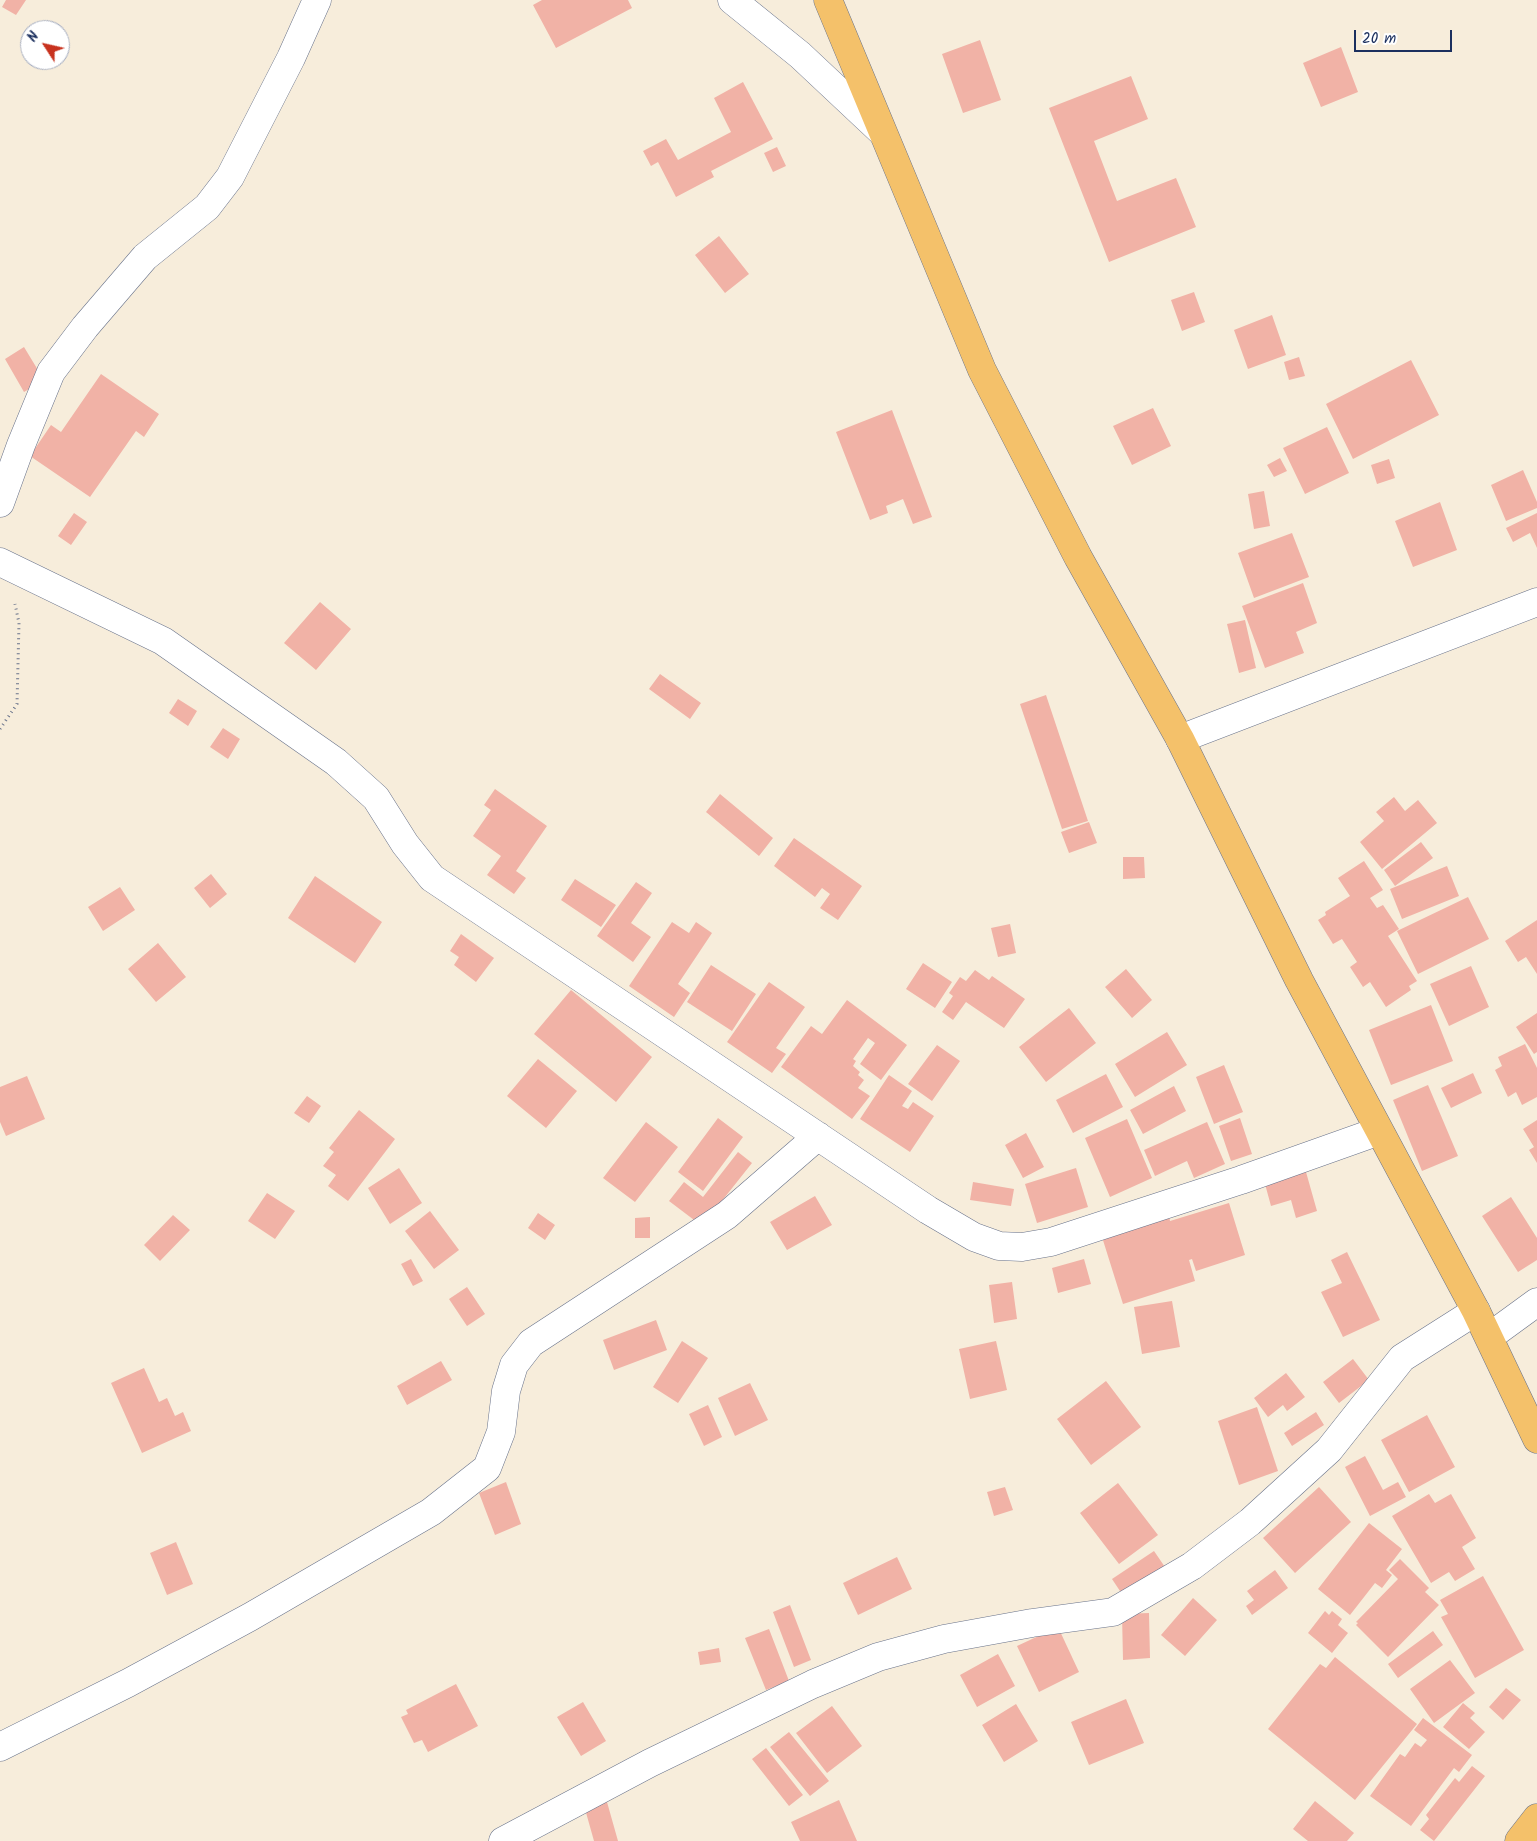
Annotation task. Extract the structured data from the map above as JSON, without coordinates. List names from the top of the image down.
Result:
{
  "scale_bar": "20 m",
  "north": "top left"
}
